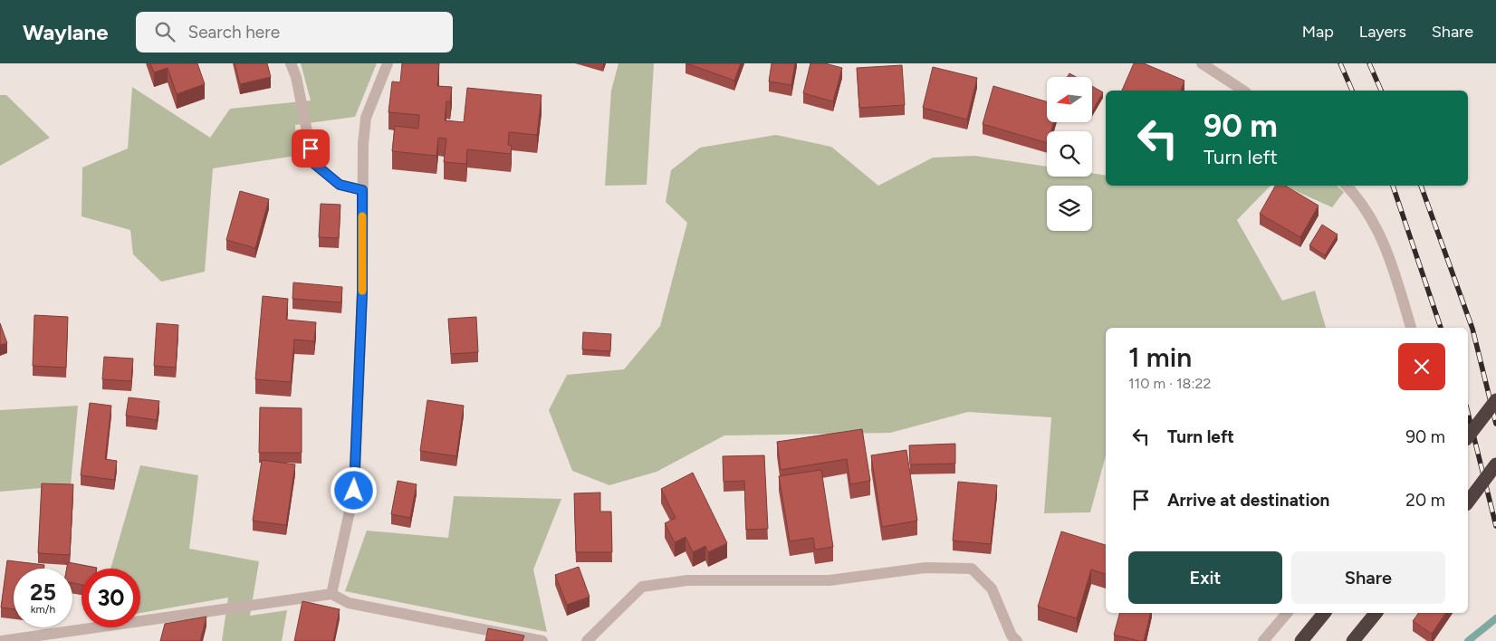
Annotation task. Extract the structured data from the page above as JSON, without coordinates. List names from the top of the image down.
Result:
{
  "north": "left",
  "page": {
    "header": "Waylane",
    "search": "Search here",
    "nav": ["Map", "Layers", "Share"],
    "turn": ["90 m", "Turn left"],
    "heading": ["1 min", "110 m · 18:22"],
    "list": [
      {
        "name": "Turn left",
        "value": "90 m"
      },
      {
        "name": "Arrive at destination",
        "value": "20 m"
      }
    ],
    "buttons": ["Exit", "Share"],
    "speed": "25 km/h",
    "limit": "30"
  }
}
